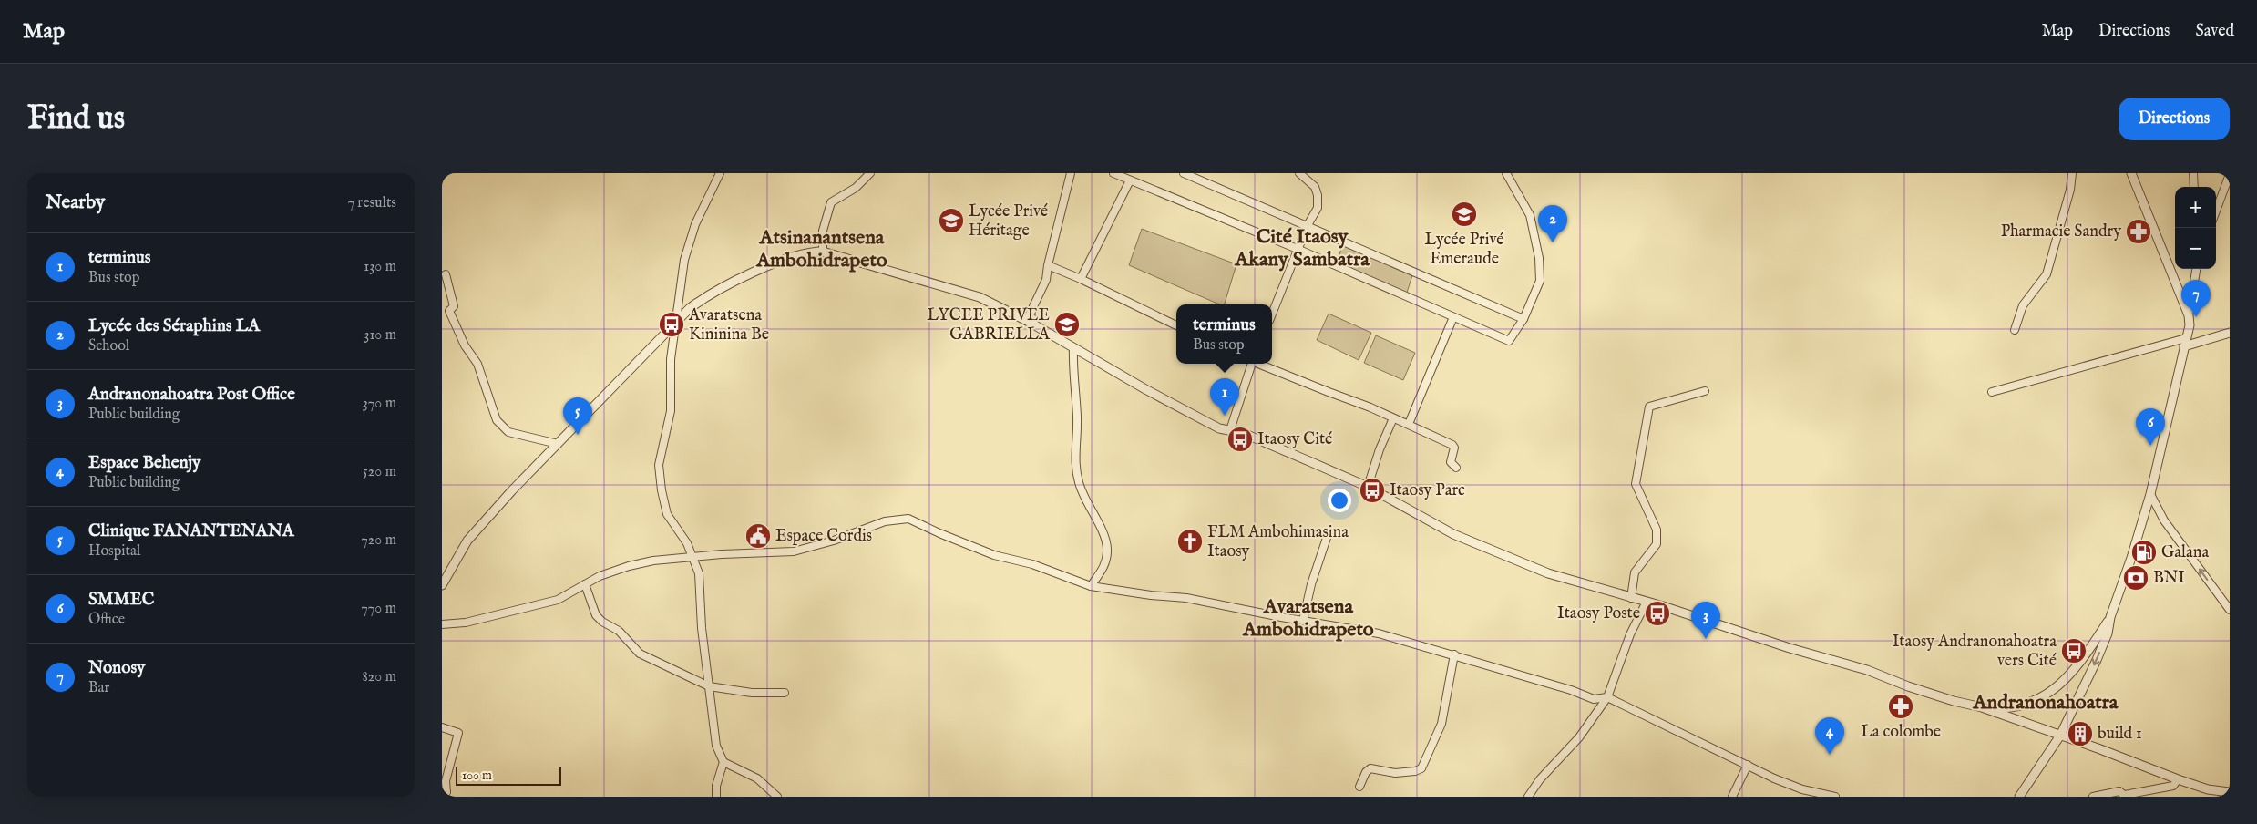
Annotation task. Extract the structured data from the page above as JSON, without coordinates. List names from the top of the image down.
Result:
{
  "districts": [
    "Cité Itaosy Akany Sambatra",
    "Atsinanantsena Ambohidrapeto",
    "Avaratsena Ambohidrapeto",
    "Andranonahoatra"
  ],
  "places": {
    "school or university": ["Lycée Privé Emeraude", "Lycée Privé Héritage", "LYCEE PRIVEE GABRIELLA"],
    "pharmacy": ["Pharmacie Sandry", "La colombe"],
    "bus stop": [
      "Avaratsena Kininina Be",
      "Itaosy Cité",
      "Itaosy Parc",
      "Itaosy Poste",
      "Itaosy Andranonahoatra vers Cité"
    ],
    "public building": ["Espace Cordis"],
    "church": ["FLM Ambohimasina Itaosy"],
    "fuel station": ["Galana"],
    "bank": ["BNI"],
    "building": ["build 1"]
  },
  "scale_bar": "100 m",
  "page": {
    "header": "Map",
    "nav": ["Map", "Directions", "Saved"],
    "buttons": "Directions",
    "title": "Find us",
    "heading": ["Nearby", "7 results"],
    "map_buttons": ["+", "−"],
    "pins": [
      "2",
      "7",
      "1",
      "5",
      "6",
      "3",
      "4"
    ],
    "list": [
      {
        "mark": "1",
        "name": "terminus",
        "note": "Bus stop",
        "value": "130 m"
      },
      {
        "mark": "2",
        "name": "Lycée des Séraphins LA",
        "note": "School",
        "value": "310 m"
      },
      {
        "mark": "3",
        "name": "Andranonahoatra Post Office",
        "note": "Public building",
        "value": "370 m"
      },
      {
        "mark": "4",
        "name": "Espace Behenjy",
        "note": "Public building",
        "value": "520 m"
      },
      {
        "mark": "5",
        "name": "Clinique FANANTENANA",
        "note": "Hospital",
        "value": "720 m"
      },
      {
        "mark": "6",
        "name": "SMMEC",
        "note": "Office",
        "value": "770 m"
      },
      {
        "mark": "7",
        "name": "Nonosy",
        "note": "Bar",
        "value": "820 m"
      }
    ],
    "popup": ["terminus", "Bus stop"],
    "scale": "100 m"
  }
}
